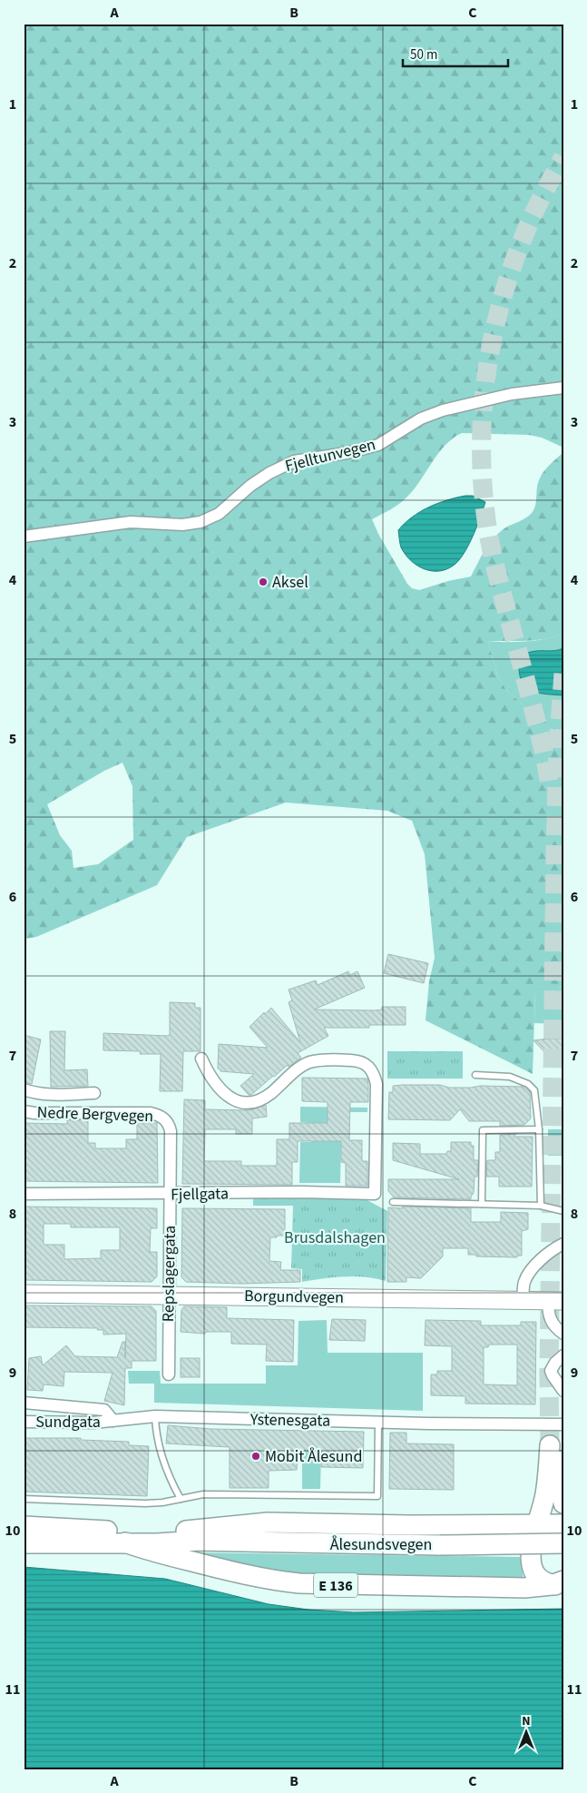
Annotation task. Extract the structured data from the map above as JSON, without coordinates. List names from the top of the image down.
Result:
{
  "streets": {
    "highway": ["Ålesundsvegen", "E 136"],
    "main road": ["Borgundvegen"],
    "street": [
      "Fjelltunvegen",
      "Nedre Bergvegen",
      "Fjellgata",
      "Repslagergata",
      "Ystenesgata",
      "Sundgata"
    ]
  },
  "crossings": [
    ["Nedre Bergvegen", "Repslagergata"],
    ["Fjellgata", "Repslagergata"],
    ["Repslagergata", "Borgundvegen"],
    ["Ystenesgata", "Sundgata"],
    ["Ålesundsvegen", "E 136"]
  ],
  "parks": ["Brusdalshagen"],
  "places": ["Aksel", "Mobit Ålesund"],
  "scale_bar": "50 m",
  "north": "top",
  "grid": {
    "columns": ["A", "B", "C"],
    "rows": [
      "1",
      "2",
      "3",
      "4",
      "5",
      "6",
      "7",
      "8",
      "9",
      "10",
      "11"
    ]
  }
}
